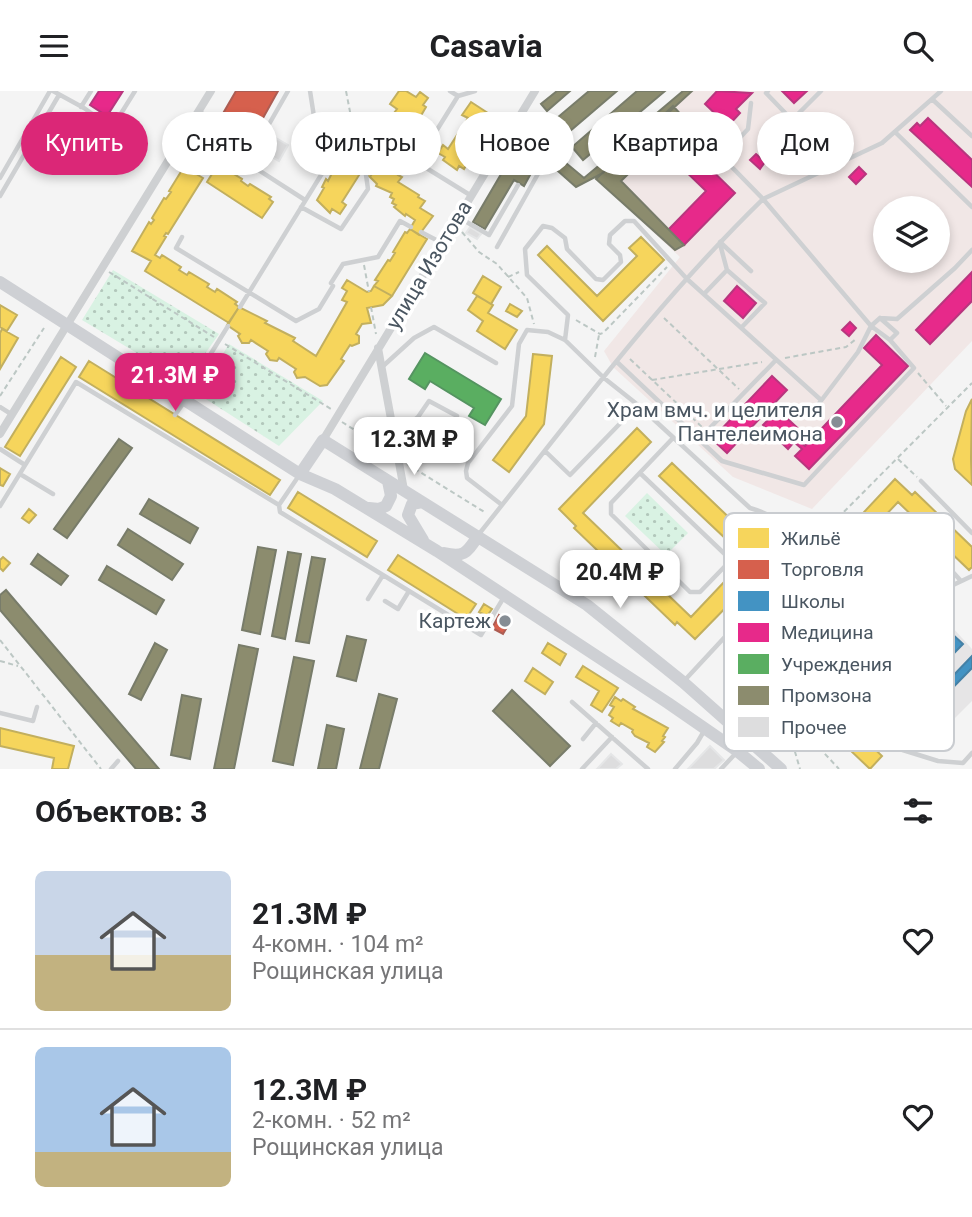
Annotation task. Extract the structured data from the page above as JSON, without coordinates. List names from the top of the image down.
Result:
{
  "streets": {
    "street": ["улица Изотова"]
  },
  "places": ["Храм вмч. и целителя Пантелеимона", "Картеж"],
  "legend": [
    "Жильё",
    "Торговля",
    "Школы",
    "Медицина",
    "Учреждения",
    "Промзона",
    "Прочее"
  ],
  "page": {
    "header": "Casavia",
    "chip": [
      "Купить",
      "Снять",
      "Фильтры",
      "Новое",
      "Квартира",
      "Дом"
    ],
    "price": ["21.3M ₽", "12.3M ₽", "20.4M ₽"],
    "heading": "Объектов: 3",
    "list": [
      {
        "name": "21.3M ₽",
        "note": "4-комн. · 104 m² · Рощинская улица"
      },
      {
        "name": "12.3M ₽",
        "note": "2-комн. · 52 m² · Рощинская улица"
      }
    ]
  }
}
